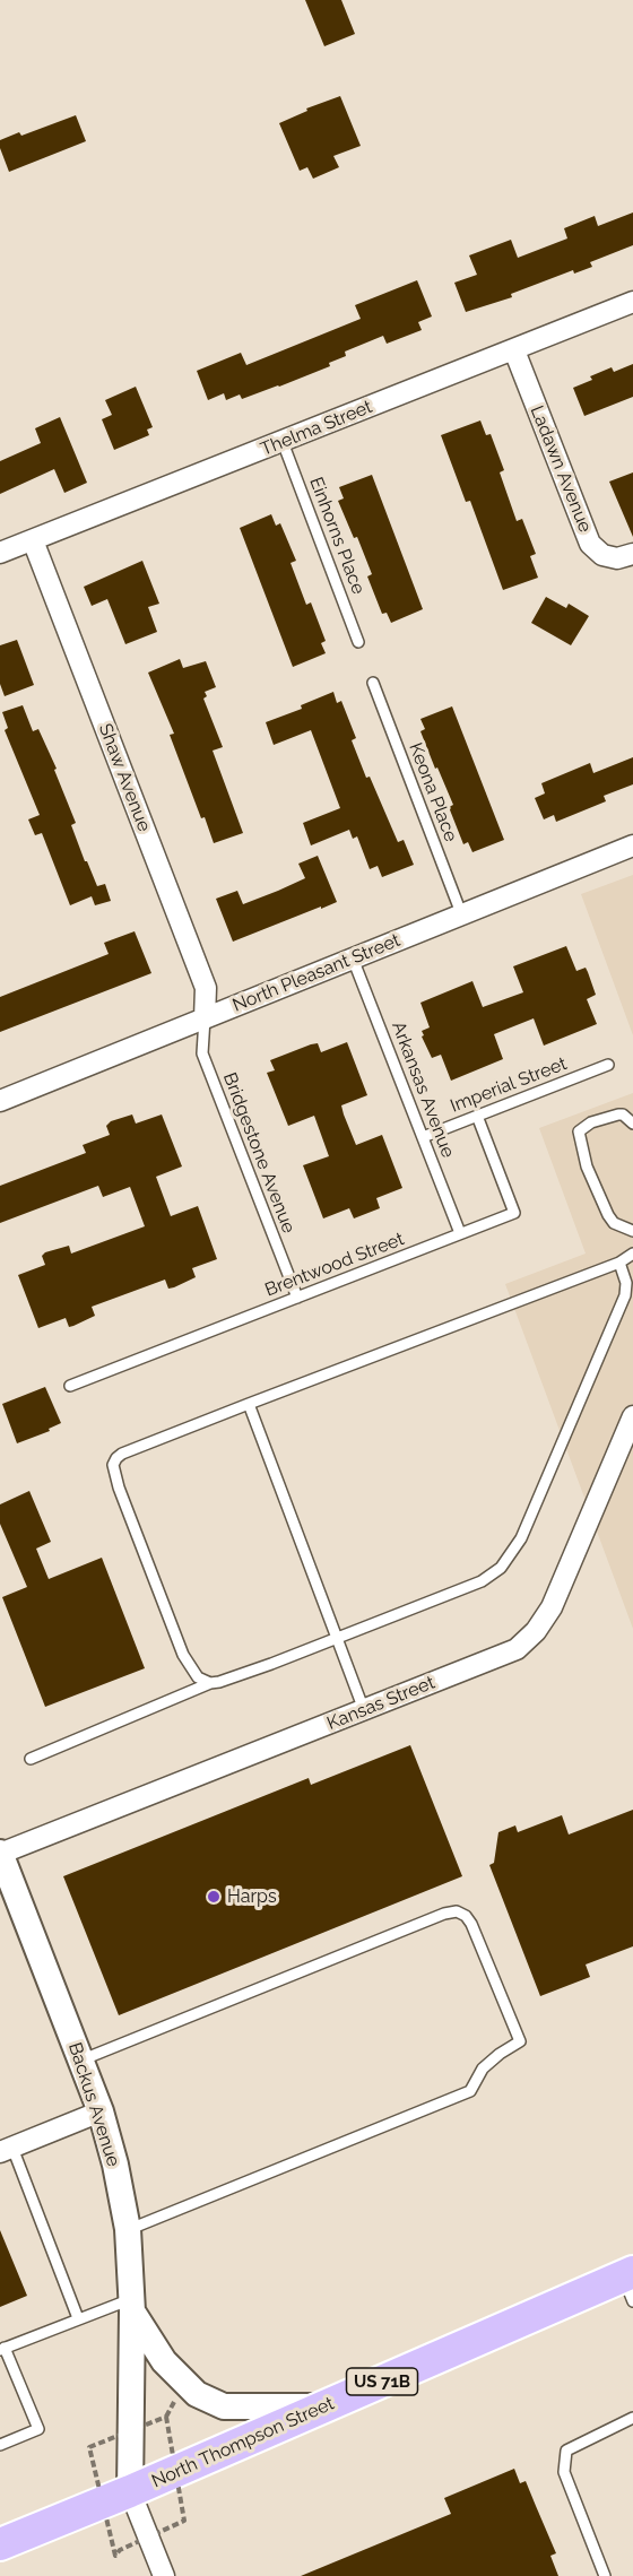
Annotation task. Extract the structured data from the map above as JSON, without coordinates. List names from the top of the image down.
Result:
{
  "streets": {
    "main road": ["US 71B", "North Thompson Street"],
    "street": [
      "Thelma Street",
      "Ladawn Avenue",
      "Shaw Avenue",
      "North Pleasant Street",
      "Kansas Street",
      "Backus Avenue"
    ],
    "lane": [
      "Einhorns Place",
      "Keona Place",
      "Imperial Street",
      "Arkansas Avenue",
      "Bridgestone Avenue",
      "Brentwood Street"
    ]
  },
  "crossings": [
    ["Thelma Street", "Ladawn Avenue"],
    ["Thelma Street", "Einhorns Place"],
    ["Thelma Street", "Shaw Avenue"],
    ["Shaw Avenue", "North Pleasant Street"],
    ["Shaw Avenue", "Bridgestone Avenue"],
    ["Keona Place", "North Pleasant Street"],
    ["North Pleasant Street", "Arkansas Avenue"],
    ["North Pleasant Street", "Bridgestone Avenue"],
    ["Imperial Street", "Arkansas Avenue"],
    ["Imperial Street", "Brentwood Street"],
    ["Arkansas Avenue", "Brentwood Street"],
    ["Bridgestone Avenue", "Brentwood Street"],
    ["Kansas Street", "Backus Avenue"],
    ["Backus Avenue", "North Thompson Street"]
  ],
  "places": ["Harps"]
}
